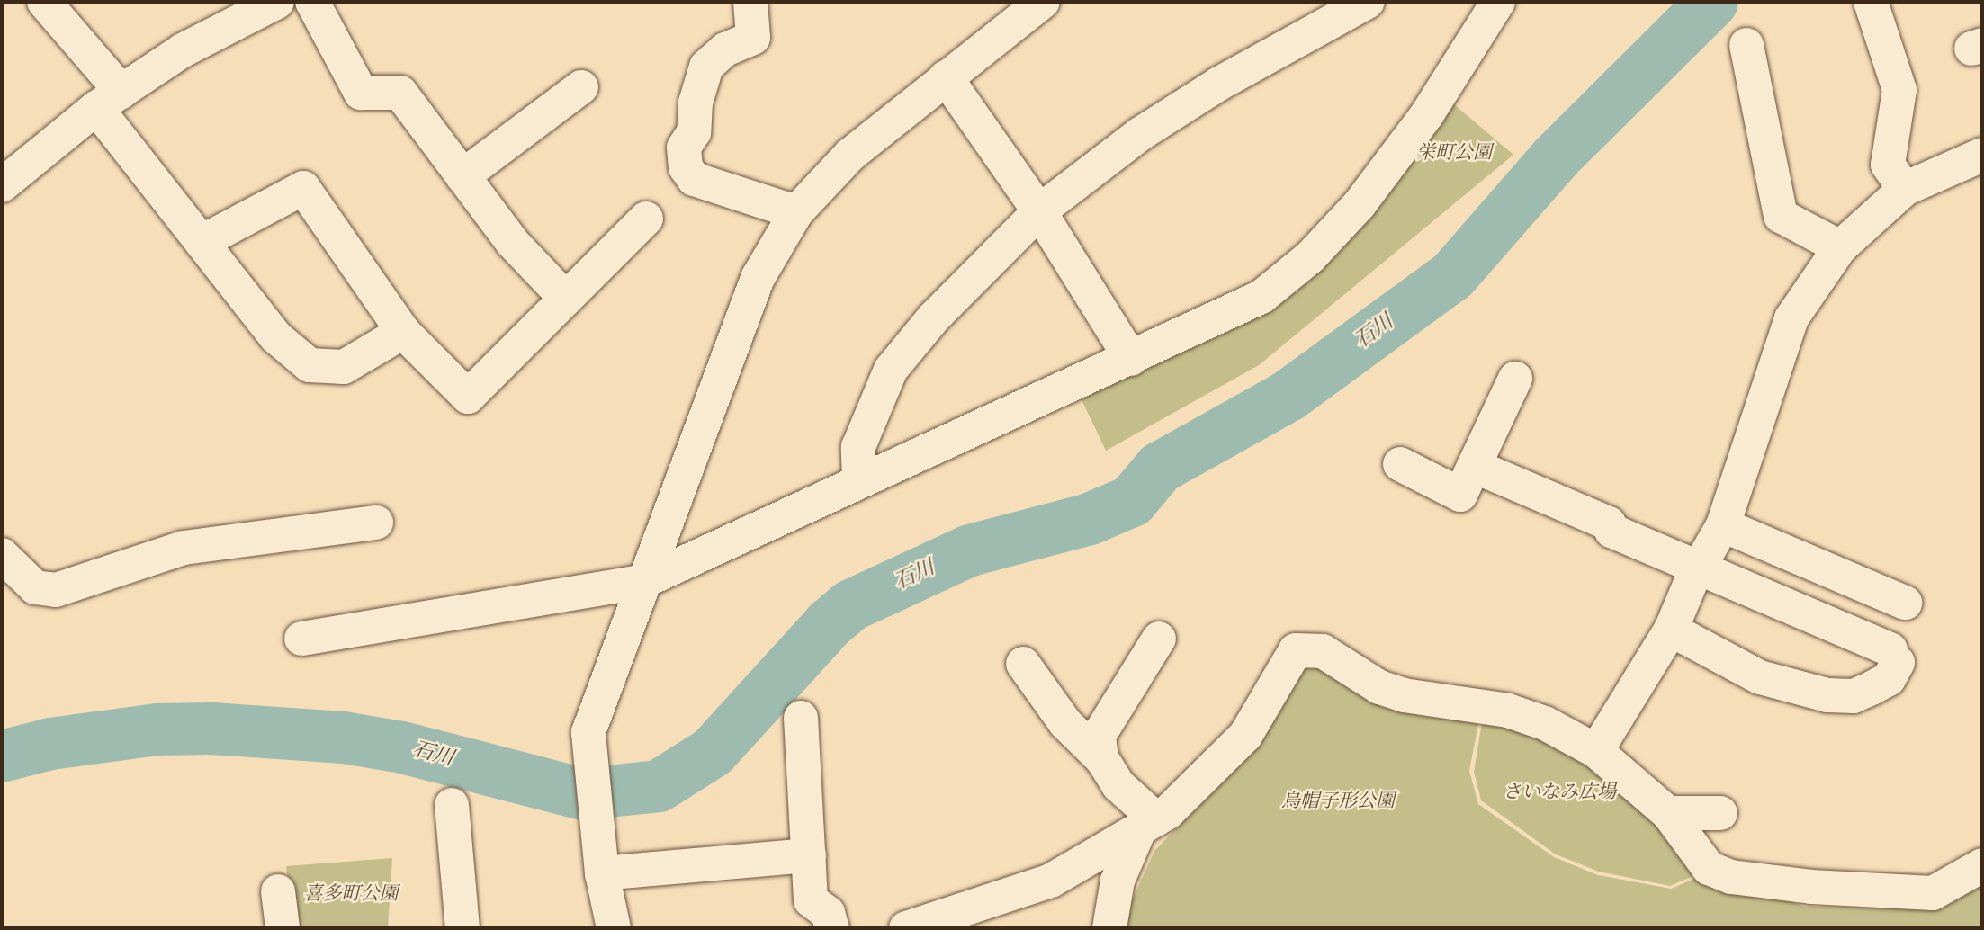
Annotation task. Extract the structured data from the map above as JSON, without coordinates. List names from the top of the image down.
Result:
{
  "water": ["石川"],
  "parks": [
    "栄町公園",
    "さいなみ広場",
    "烏帽子形公園",
    "喜多町公園"
  ]
}
